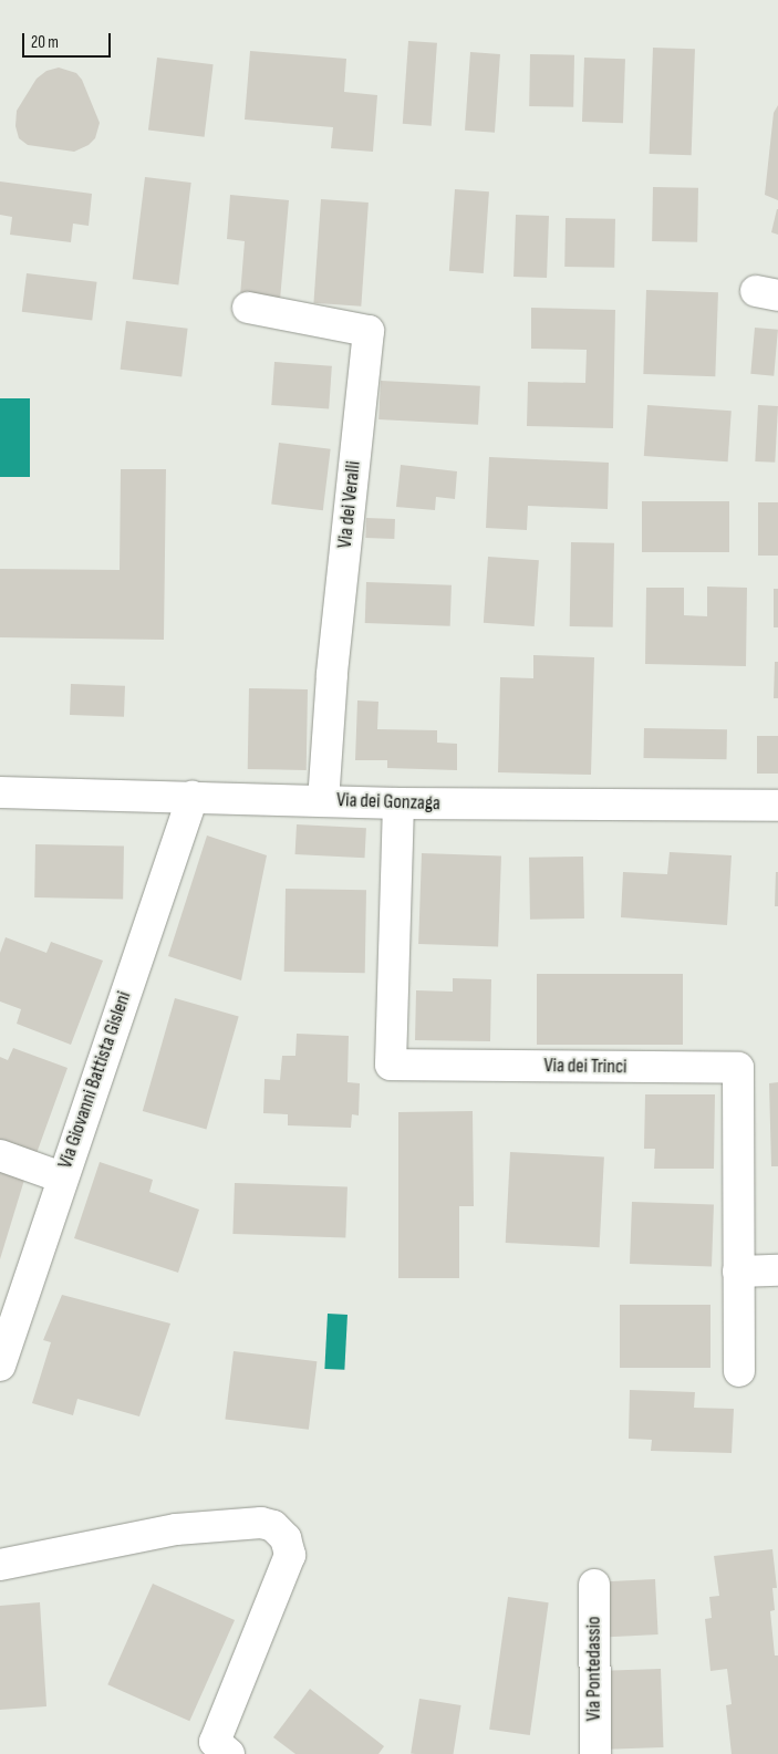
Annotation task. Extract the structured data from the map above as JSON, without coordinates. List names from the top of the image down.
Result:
{
  "streets": {
    "street": [
      "Via dei Veralli",
      "Via dei Gonzaga",
      "Via dei Trinci",
      "Via Giovanni Battista Gisleni",
      "Via Pontedassio"
    ]
  },
  "crossings": [
    ["Via dei Veralli", "Via dei Gonzaga"],
    ["Via dei Gonzaga", "Via dei Trinci"],
    ["Via dei Gonzaga", "Via Giovanni Battista Gisleni"]
  ],
  "scale_bar": "20 m"
}
